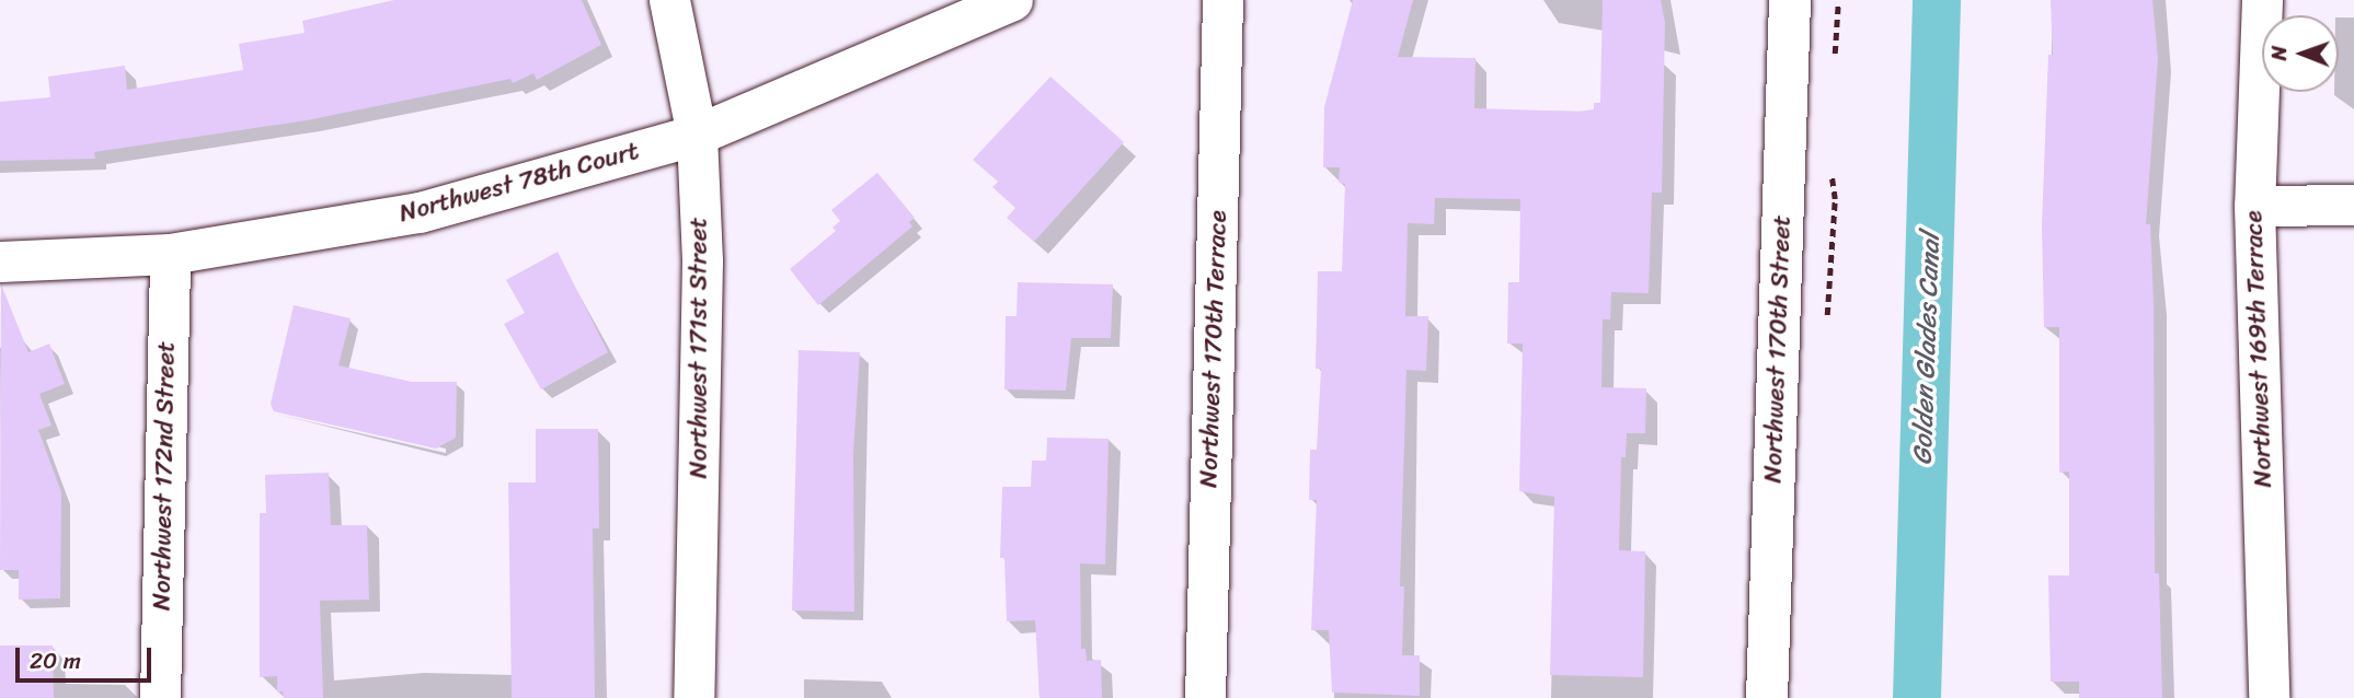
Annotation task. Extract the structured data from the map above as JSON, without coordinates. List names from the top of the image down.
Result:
{
  "streets": {
    "street": [
      "Northwest 78th Court",
      "Northwest 171st Street",
      "Northwest 170th Terrace",
      "Northwest 170th Street",
      "Northwest 169th Terrace",
      "Northwest 172nd Street"
    ]
  },
  "crossings": [
    ["Northwest 78th Court", "Northwest 171st Street"],
    ["Northwest 78th Court", "Northwest 172nd Street"]
  ],
  "water": ["Golden Glades Canal"],
  "scale_bar": "20 m",
  "north": "left"
}
